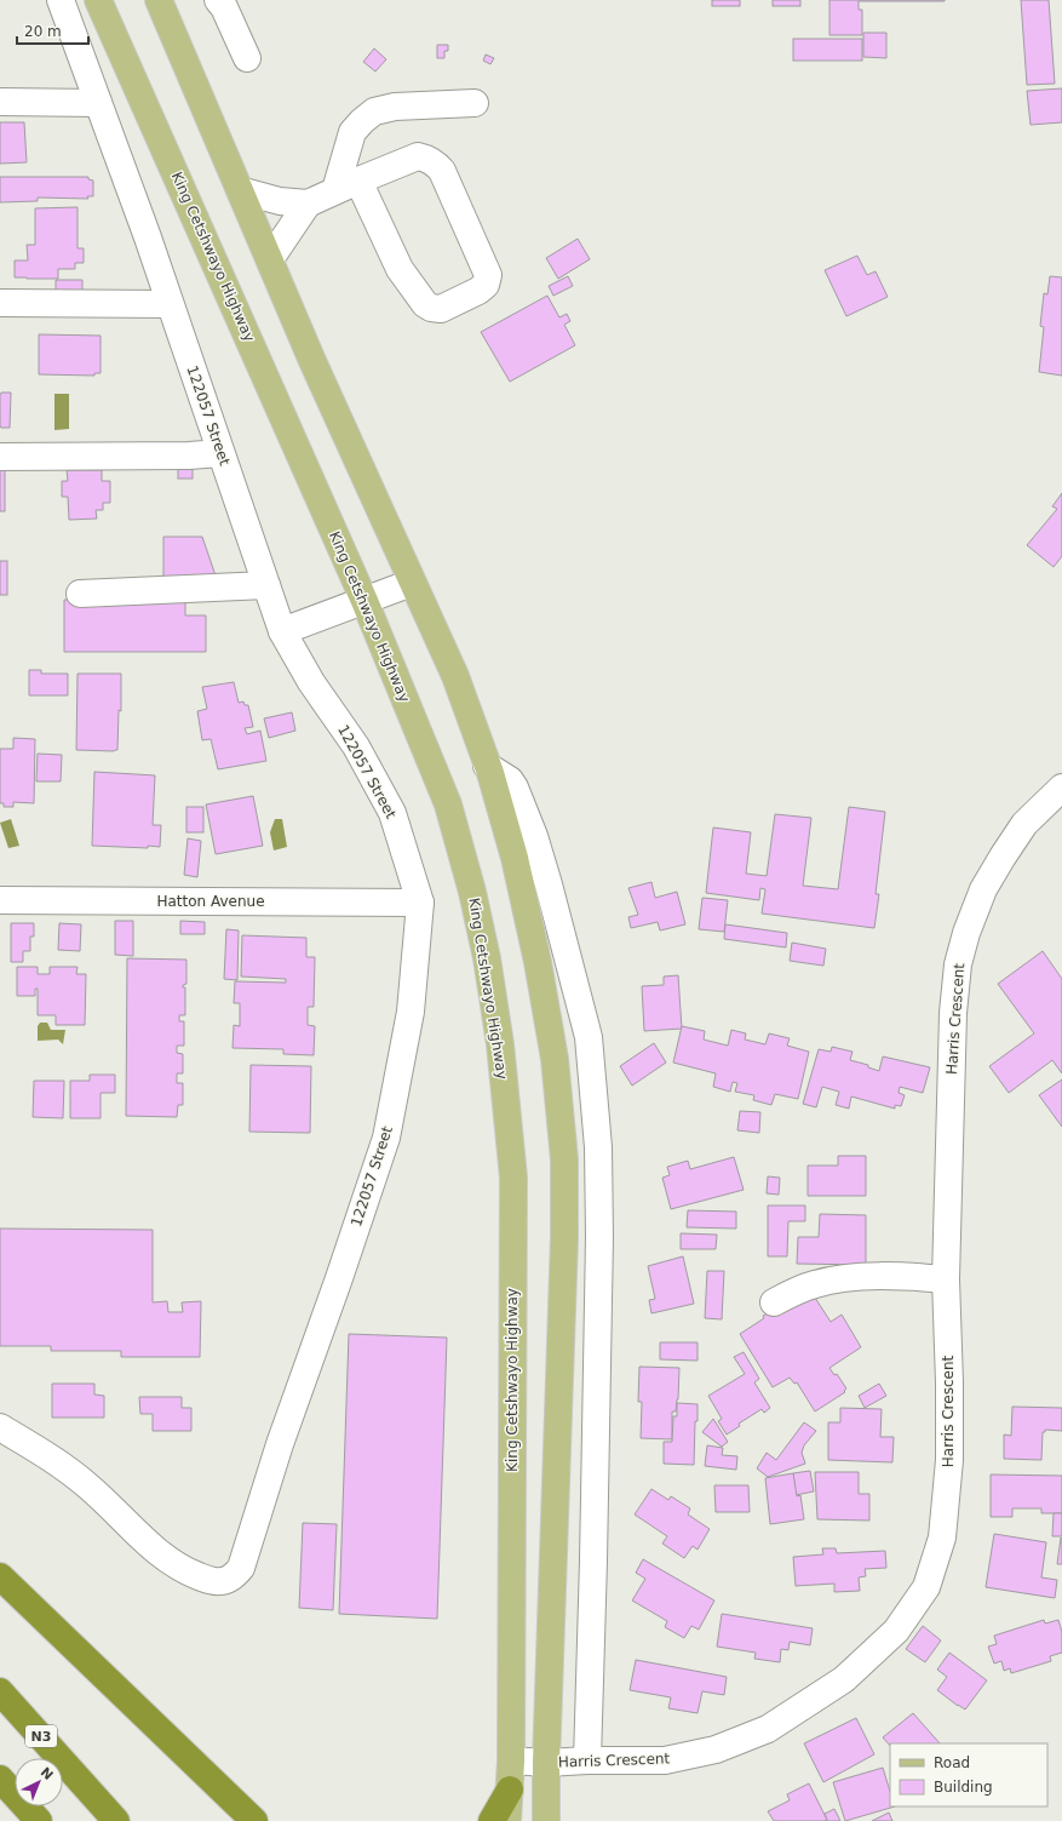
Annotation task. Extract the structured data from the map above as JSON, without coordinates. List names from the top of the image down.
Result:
{
  "streets": {
    "highway": ["N3"],
    "main road": ["King Cetshwayo Highway"],
    "street": ["122057 Street", "Hatton Avenue", "Harris Crescent"]
  },
  "crossings": [
    ["King Cetshwayo Highway", "Harris Crescent"],
    ["122057 Street", "Hatton Avenue"]
  ],
  "legend": ["Road", "Building"],
  "scale_bar": "20 m",
  "north": "top right"
}
